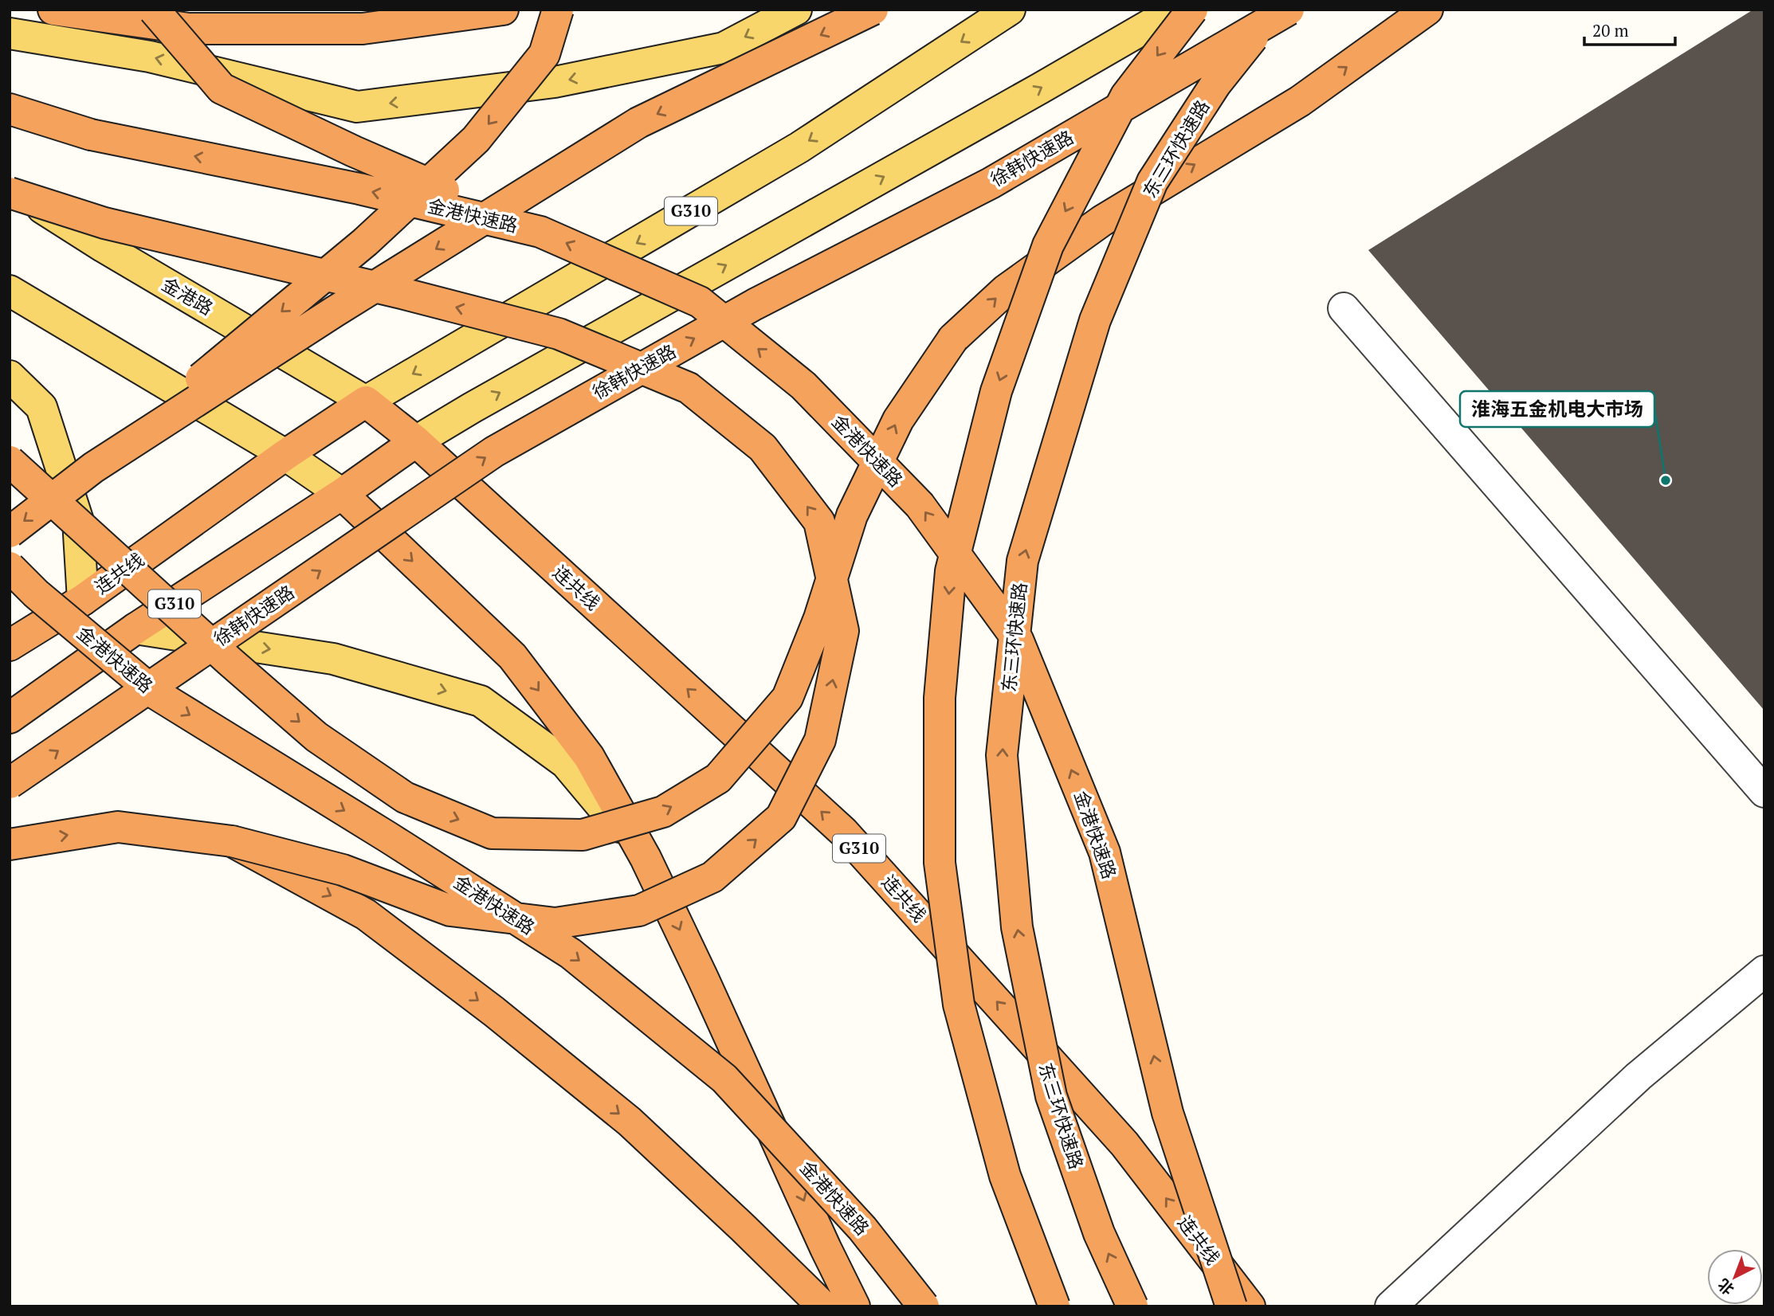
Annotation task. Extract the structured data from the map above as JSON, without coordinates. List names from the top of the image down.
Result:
{
  "streets": {
    "highway": [
      "东三环快速路",
      "徐韩快速路",
      "G310",
      "金港快速路",
      "连共线"
    ],
    "main road": ["金港路"]
  },
  "crossings": [
    ["G310", "金港路"],
    ["G310", "连共线"],
    ["金港路", "连共线"]
  ],
  "places": ["淮海五金机电大市场"],
  "scale_bar": "20 m",
  "north": "bottom left"
}
